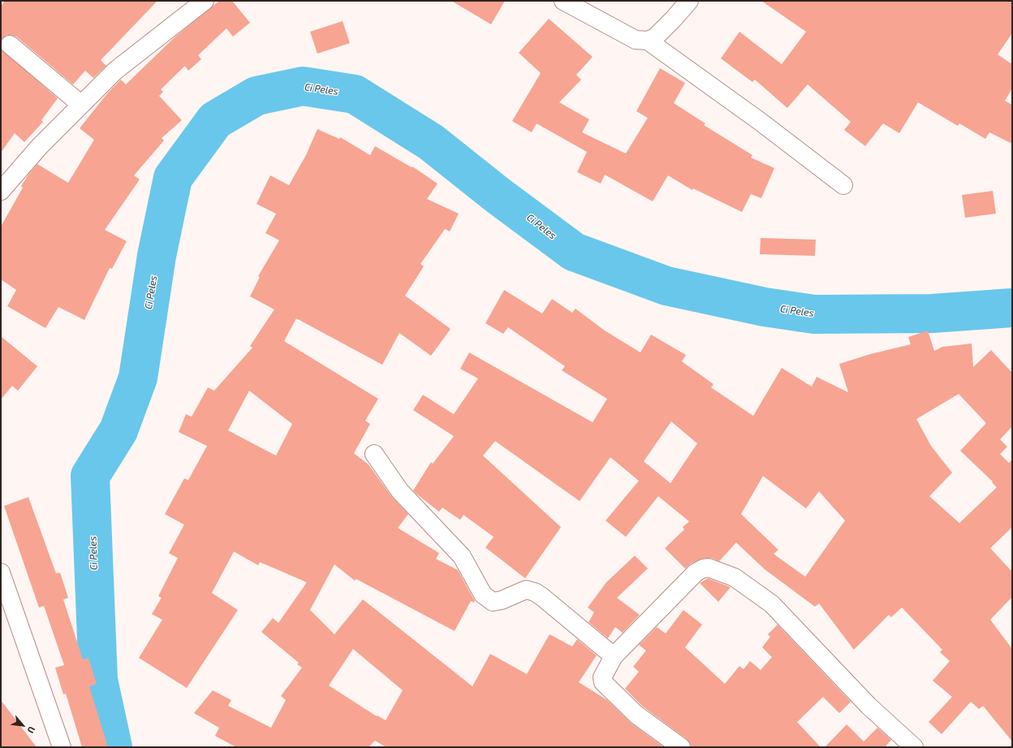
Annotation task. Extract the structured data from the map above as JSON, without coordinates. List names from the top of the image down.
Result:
{
  "water": ["Ci Peles"],
  "north": "bottom right"
}
